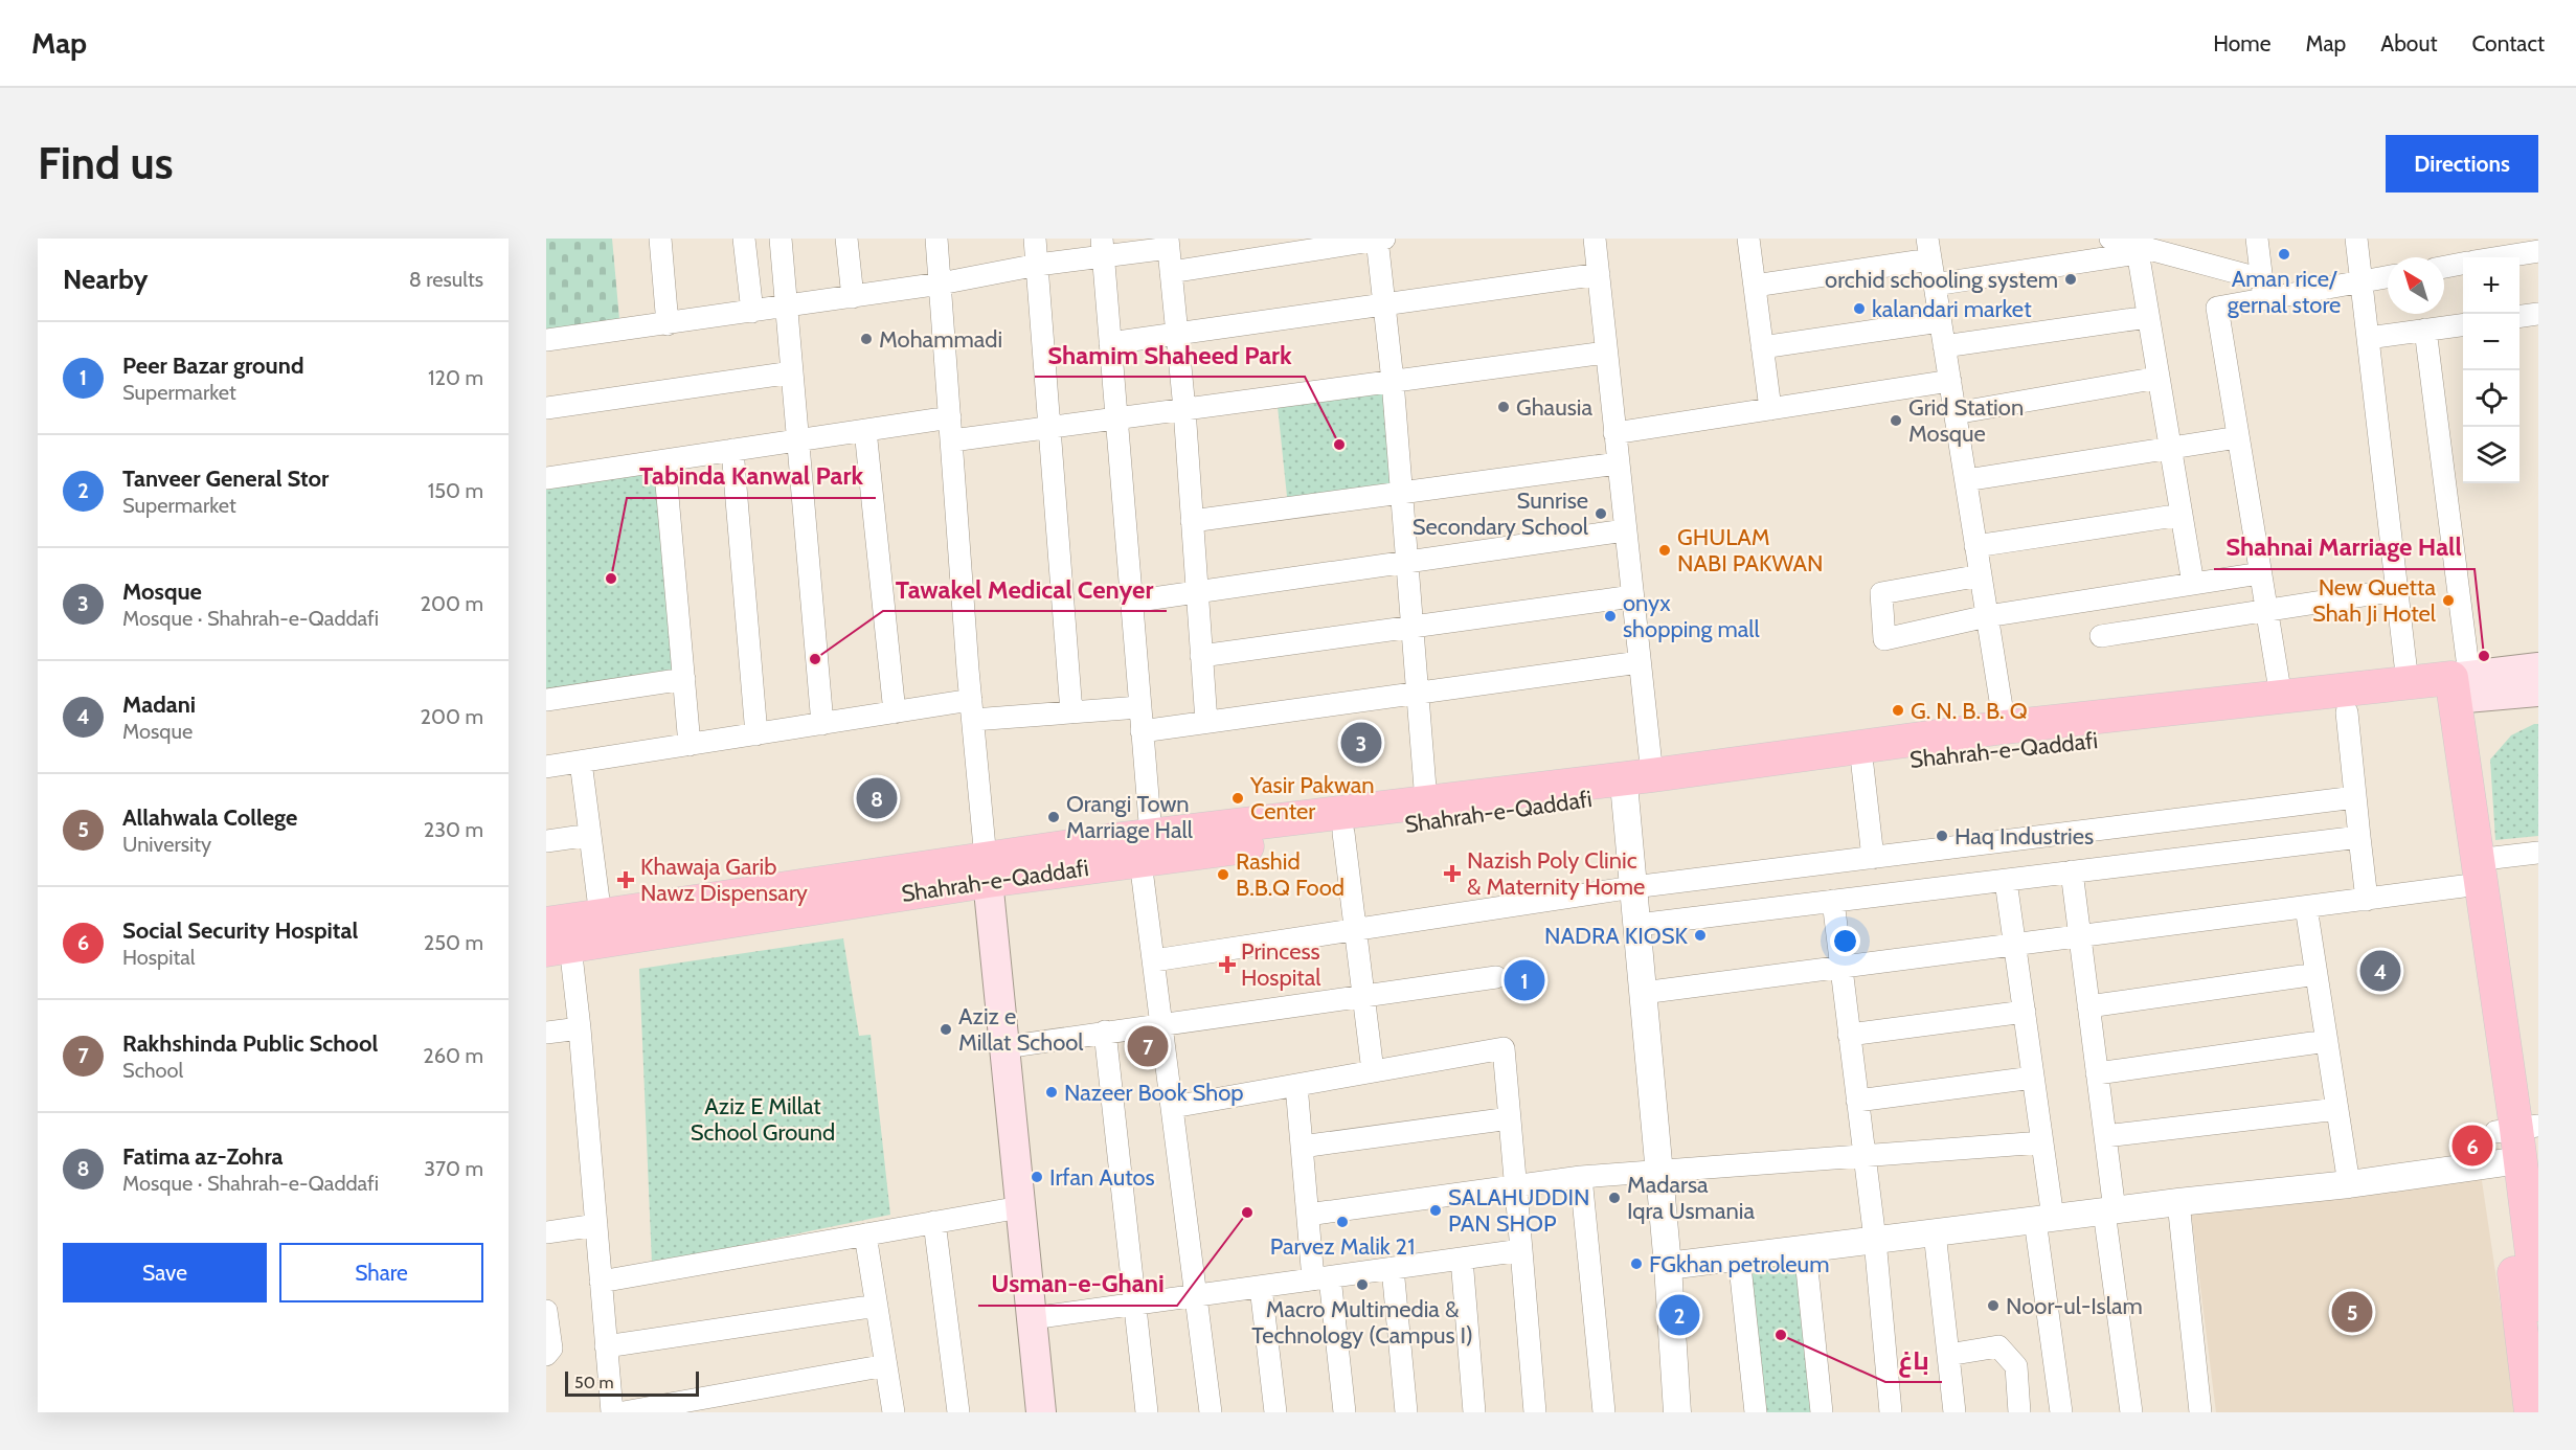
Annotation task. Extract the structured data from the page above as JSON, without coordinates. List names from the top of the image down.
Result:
{
  "streets": {
    "main road": ["Shahrah-e-Qaddafi"]
  },
  "parks": ["Aziz E Millat School Ground"],
  "places": {
    "other": [
      "Aman rice/ gernal store",
      "orchid schooling system",
      "kalandari market",
      "Mohammadi",
      "Ghausia",
      "Grid Station Mosque",
      "Shamim Shaheed Park",
      "Sunrise Secondary School",
      "GHULAM NABI PAKWAN",
      "Tabinda Kanwal Park",
      "New Quetta Shah Ji Hotel",
      "onyx shopping mall",
      "Shahnai Marriage Hall",
      "Tawakel Medical Cenyer",
      "G. N. B. B. Q",
      "Yasir Pakwan Center",
      "Orangi Town Marriage Hall",
      "Haq Industries",
      "Rashid B.B.Q Food",
      "NADRA KIOSK",
      "Aziz e Millat School",
      "Nazeer Book Shop",
      "Irfan Autos",
      "Madarsa Iqra Usmania",
      "SALAHUDDIN PAN SHOP",
      "Usman-e-Ghani",
      "Parvez Malik 21",
      "FGkhan petroleum",
      "Macro Multimedia & Technology (Campus I)",
      "Noor-ul-Islam",
      "باغ"
    ],
    "health": ["Nazish Poly Clinic & Maternity Home", "Khawaja Garib Nawz Dispensary", "Princess Hospital"]
  },
  "scale_bar": "50 m",
  "north": "top left",
  "page": {
    "header": "Map",
    "nav": [
      "Home",
      "Map",
      "About",
      "Contact"
    ],
    "buttons": [
      "Directions",
      ["Save", "Share"]
    ],
    "title": "Find us",
    "heading": ["Nearby", "8 results"],
    "map_buttons": ["+", "−"],
    "list": [
      {
        "mark": "1",
        "name": "Peer Bazar ground",
        "note": "Supermarket",
        "value": "120 m"
      },
      {
        "mark": "2",
        "name": "Tanveer General Stor",
        "note": "Supermarket",
        "value": "150 m"
      },
      {
        "mark": "3",
        "name": "Mosque",
        "note": "Mosque · Shahrah-e-Qaddafi",
        "value": "200 m"
      },
      {
        "mark": "4",
        "name": "Madani",
        "note": "Mosque",
        "value": "200 m"
      },
      {
        "mark": "5",
        "name": "Allahwala College",
        "note": "University",
        "value": "230 m"
      },
      {
        "mark": "6",
        "name": "Social Security Hospital",
        "note": "Hospital",
        "value": "250 m"
      },
      {
        "mark": "7",
        "name": "Rakhshinda Public School",
        "note": "School",
        "value": "260 m"
      },
      {
        "mark": "8",
        "name": "Fatima az-Zohra",
        "note": "Mosque · Shahrah-e-Qaddafi",
        "value": "370 m"
      }
    ],
    "pins": [
      "3",
      "8",
      "4",
      "1",
      "7",
      "6",
      "5",
      "2"
    ],
    "scale": "50 m"
  }
}
